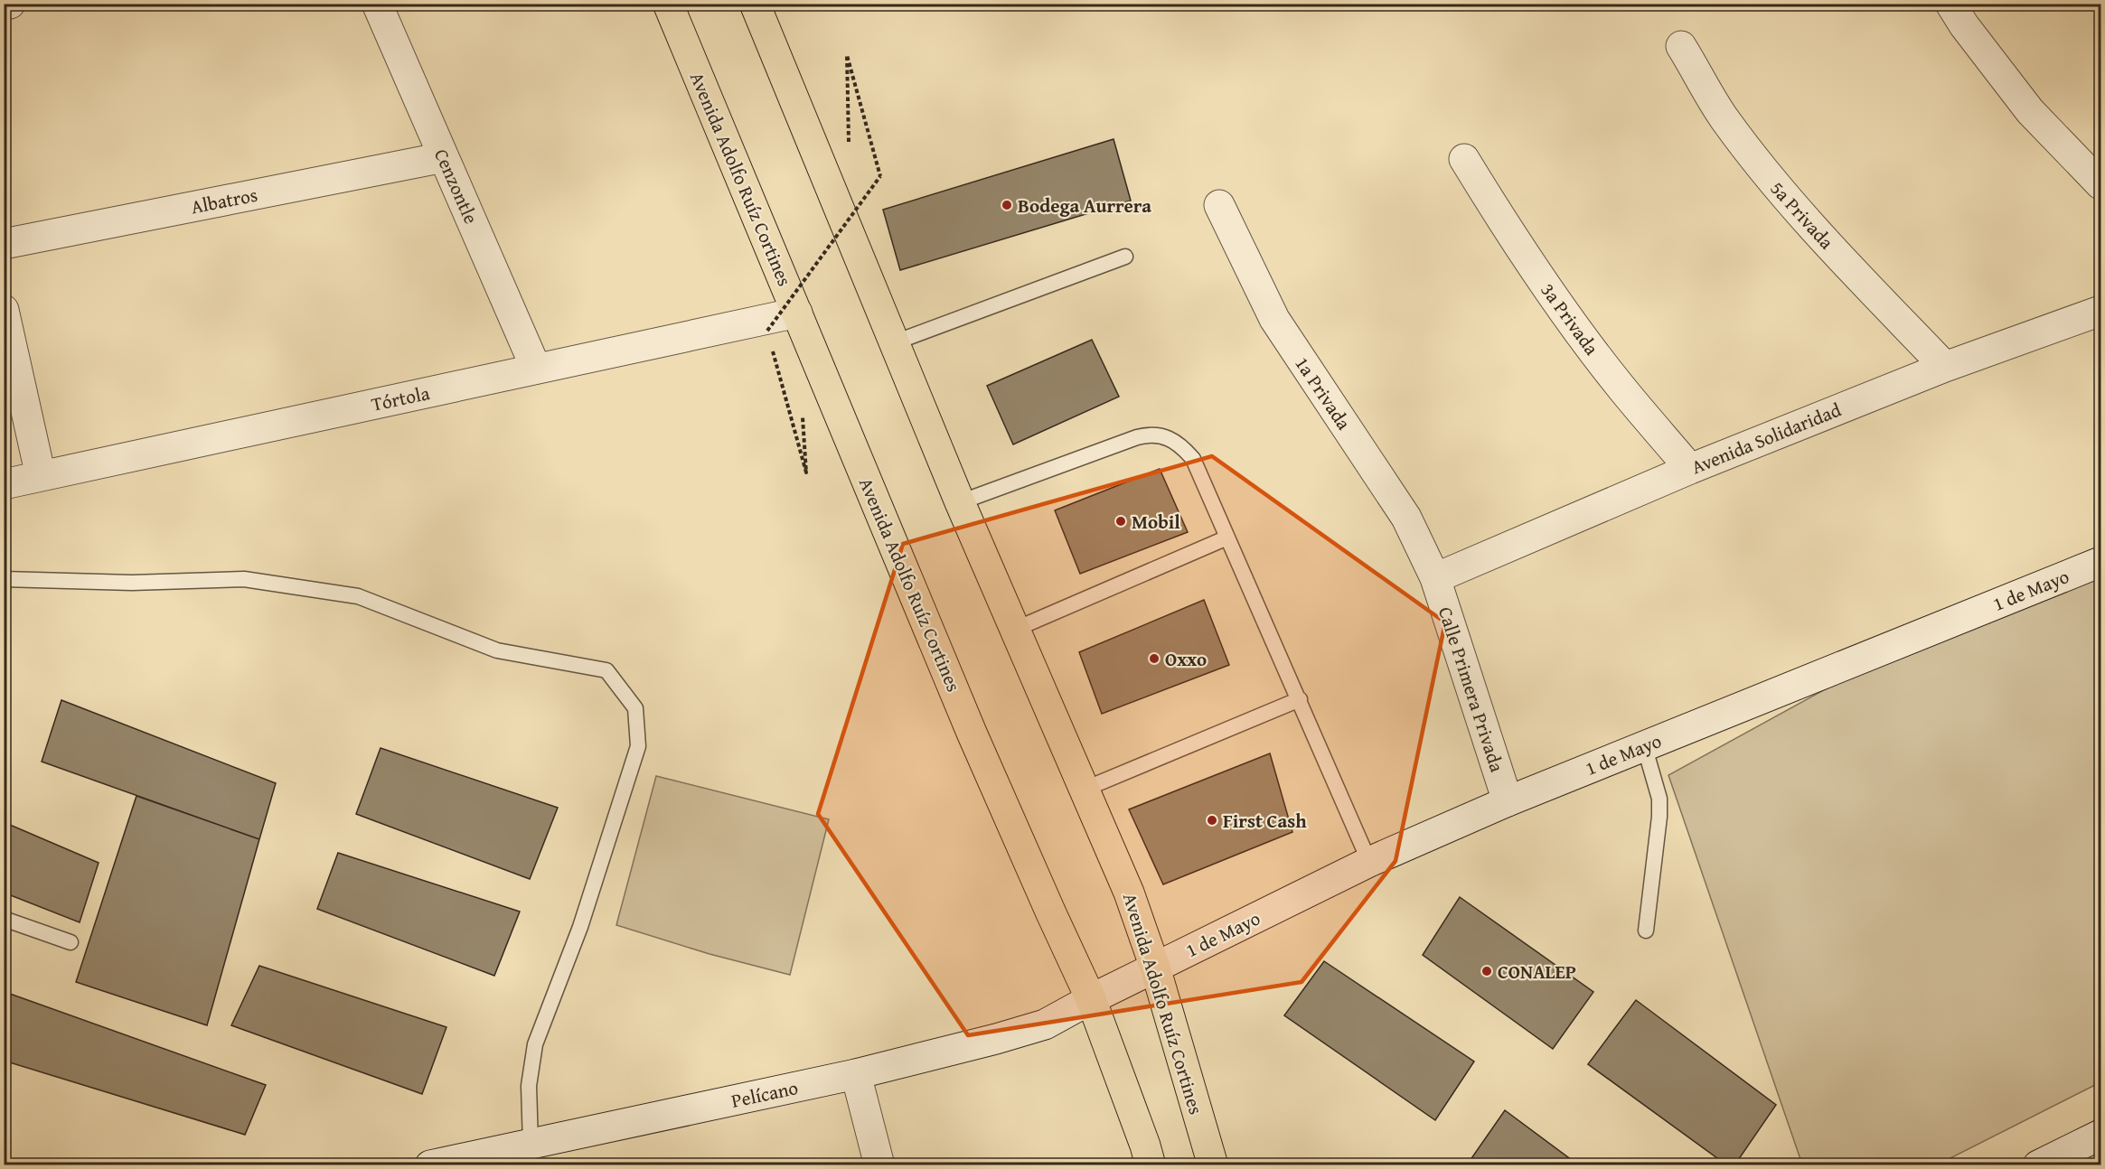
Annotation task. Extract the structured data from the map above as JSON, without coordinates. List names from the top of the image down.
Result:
{
  "streets": {
    "main road": ["Avenida Adolfo Ruíz Cortines"],
    "street": [
      "Cenzontle",
      "Albatros",
      "5a Privada",
      "3a Privada",
      "1a Privada",
      "Tórtola",
      "Avenida Solidaridad",
      "1 de Mayo",
      "Calle Primera Privada",
      "Pelícano"
    ]
  },
  "crossings": [
    ["Avenida Adolfo Ruíz Cortines", "Tórtola"],
    ["Avenida Adolfo Ruíz Cortines", "1 de Mayo"],
    ["Avenida Adolfo Ruíz Cortines", "Pelícano"],
    ["Cenzontle", "Albatros"],
    ["Cenzontle", "Tórtola"],
    ["5a Privada", "Avenida Solidaridad"],
    ["3a Privada", "Avenida Solidaridad"],
    ["1a Privada", "Avenida Solidaridad"],
    ["1a Privada", "Calle Primera Privada"],
    ["Avenida Solidaridad", "Calle Primera Privada"],
    ["1 de Mayo", "Calle Primera Privada"],
    ["1 de Mayo", "Pelícano"]
  ],
  "places": [
    "Bodega Aurrera",
    "Mobil",
    "Oxxo",
    "First Cash",
    "CONALEP"
  ]
}
